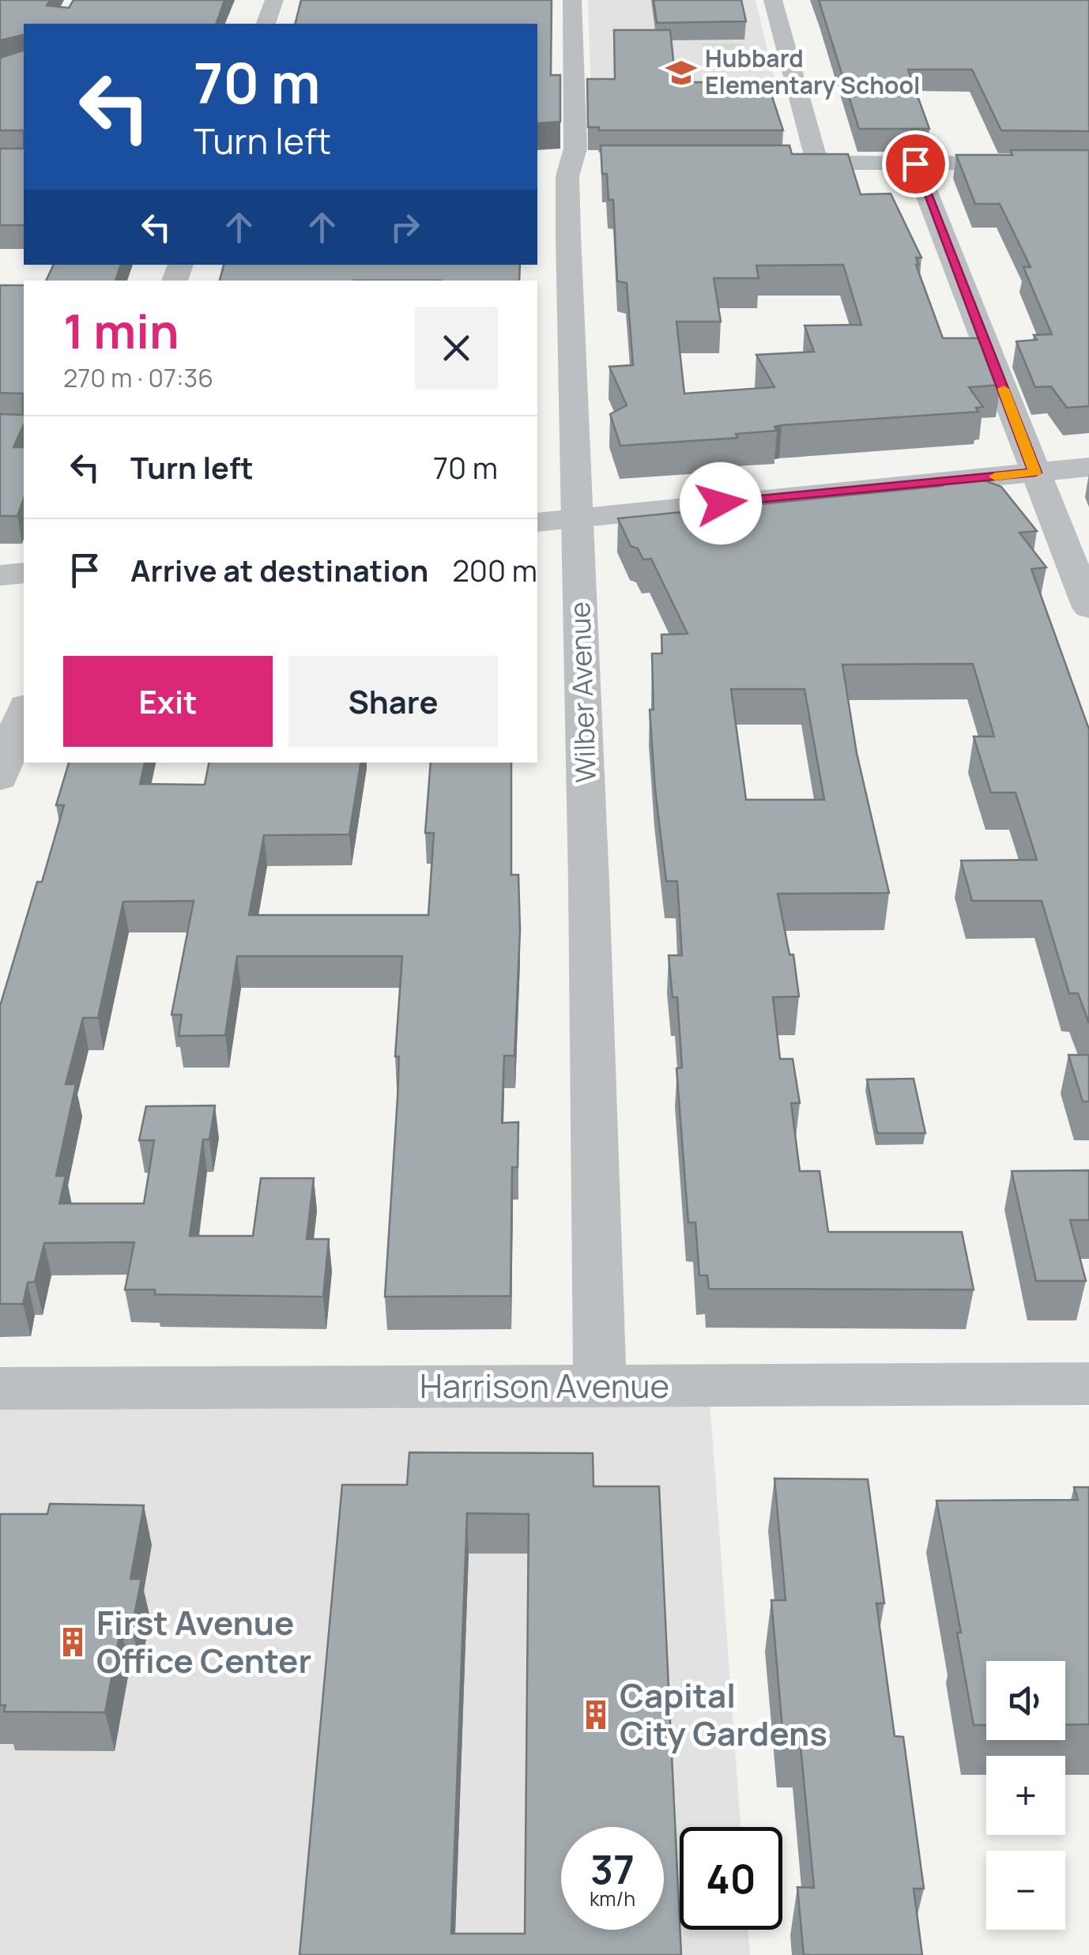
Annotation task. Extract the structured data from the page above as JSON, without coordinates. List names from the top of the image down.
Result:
{
  "streets": {
    "street": ["Wilber Avenue", "Harrison Avenue"]
  },
  "crossings": [
    ["Wilber Avenue", "Harrison Avenue"]
  ],
  "places": {
    "school or university": ["Hubbard Elementary School"],
    "building": ["First Avenue Office Center", "Capital City Gardens"]
  },
  "page": {
    "turn": ["70 m", "Turn left"],
    "heading": ["1 min", "270 m · 07:36"],
    "list": [
      {
        "name": "Turn left",
        "value": "70 m"
      },
      {
        "name": "Arrive at destination",
        "value": "200 m"
      }
    ],
    "buttons": ["Exit", "Share"],
    "map_buttons": ["+", "−"],
    "speed": "37 km/h",
    "limit": "40"
  }
}
